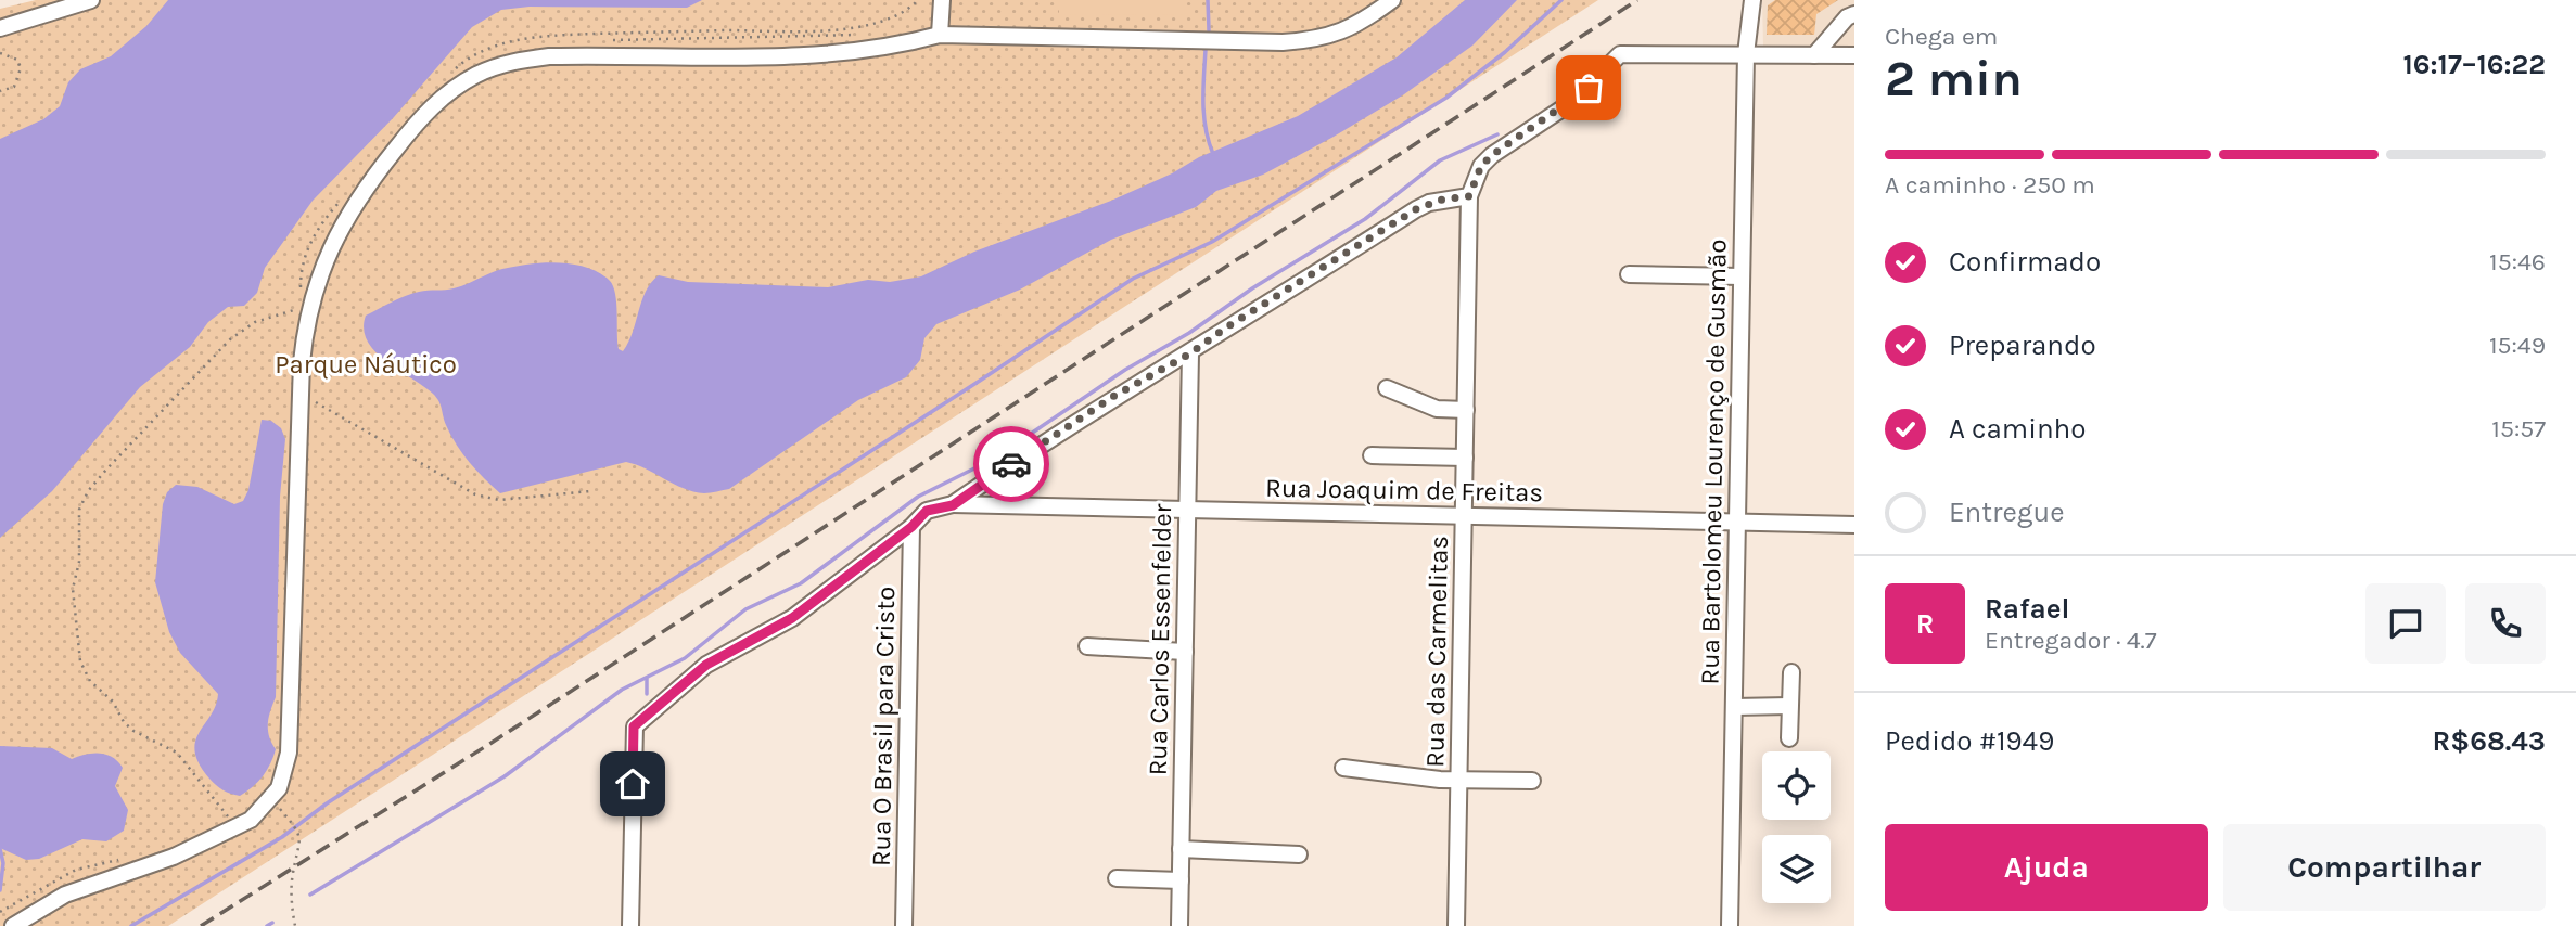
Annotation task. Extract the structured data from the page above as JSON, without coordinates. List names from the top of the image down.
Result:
{
  "streets": {
    "street": [
      "Rua Bartolomeu Lourenço de Gusmão",
      "Rua Joaquim de Freitas",
      "Rua Carlos Essenfelder",
      "Rua das Carmelitas",
      "Rua O Brasil para Cristo"
    ]
  },
  "crossings": [
    ["Rua Bartolomeu Lourenço de Gusmão", "Rua Joaquim de Freitas"],
    ["Rua Joaquim de Freitas", "Rua Carlos Essenfelder"],
    ["Rua Joaquim de Freitas", "Rua das Carmelitas"]
  ],
  "parks": ["Parque Náutico"],
  "page": {
    "heading": ["2 min", "Chega em", "16:17–16:22"],
    "panel": [
      "Rafael",
      "Entregador · 4.7",
      "Pedido #1949",
      "R$68.43"
    ],
    "bar": "A caminho · 250 m",
    "list": [
      ["Confirmado", "15:46"],
      ["Preparando", "15:49"],
      ["A caminho", "15:57"],
      "Entregue"
    ],
    "round": "R",
    "buttons": ["Ajuda", "Compartilhar"]
  }
}
